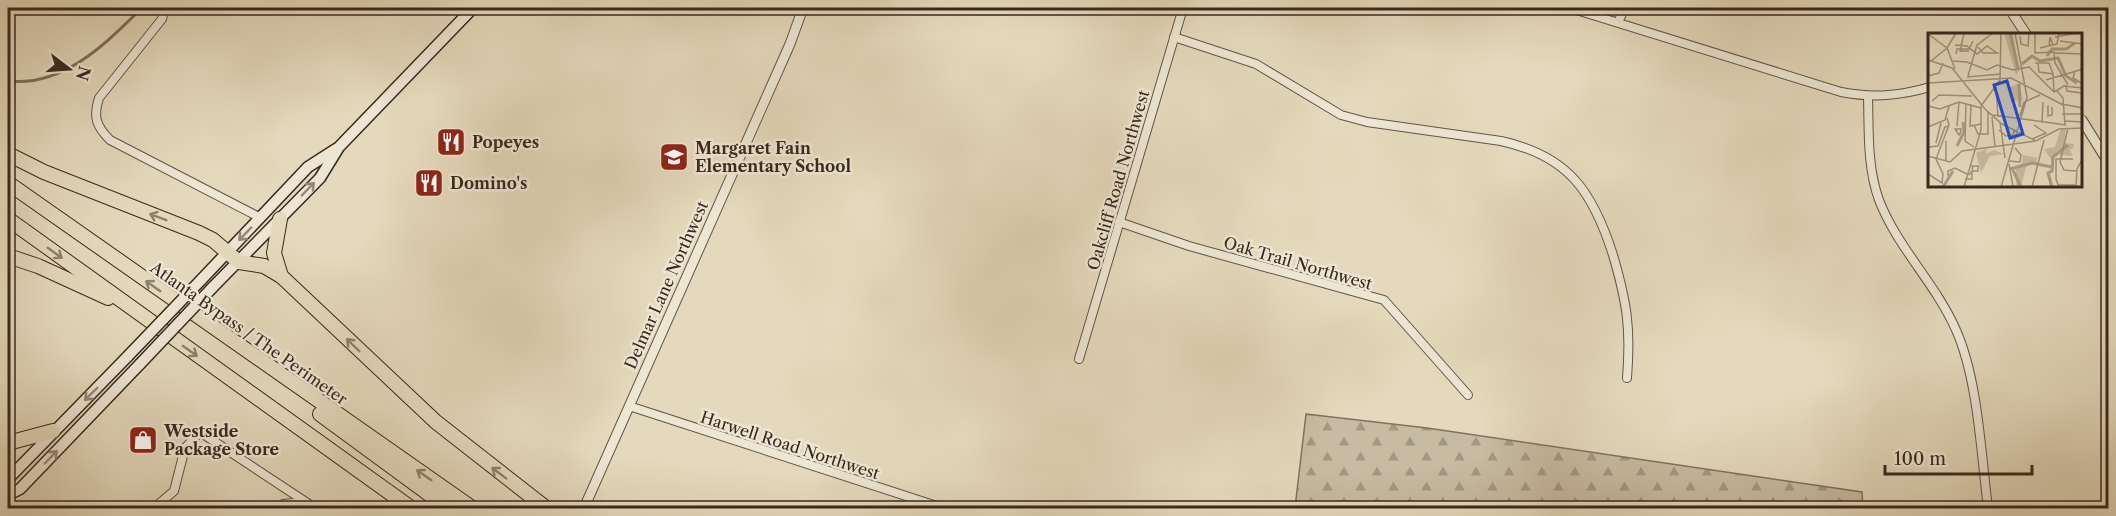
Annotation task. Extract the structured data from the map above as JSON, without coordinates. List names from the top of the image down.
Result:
{
  "streets": {
    "highway": ["Atlanta Bypass / The Perimeter"],
    "street": [
      "Oakcliff Road Northwest",
      "Oak Trail Northwest",
      "Delmar Lane Northwest",
      "Harwell Road Northwest"
    ]
  },
  "crossings": [
    ["Oakcliff Road Northwest", "Oak Trail Northwest"],
    ["Delmar Lane Northwest", "Harwell Road Northwest"]
  ],
  "places": {
    "restaurant": ["Popeyes", "Domino's"],
    "school or university": ["Margaret Fain Elementary School"],
    "shop": ["Westside Package Store"]
  },
  "scale_bar": "100 m",
  "north": "right"
}
